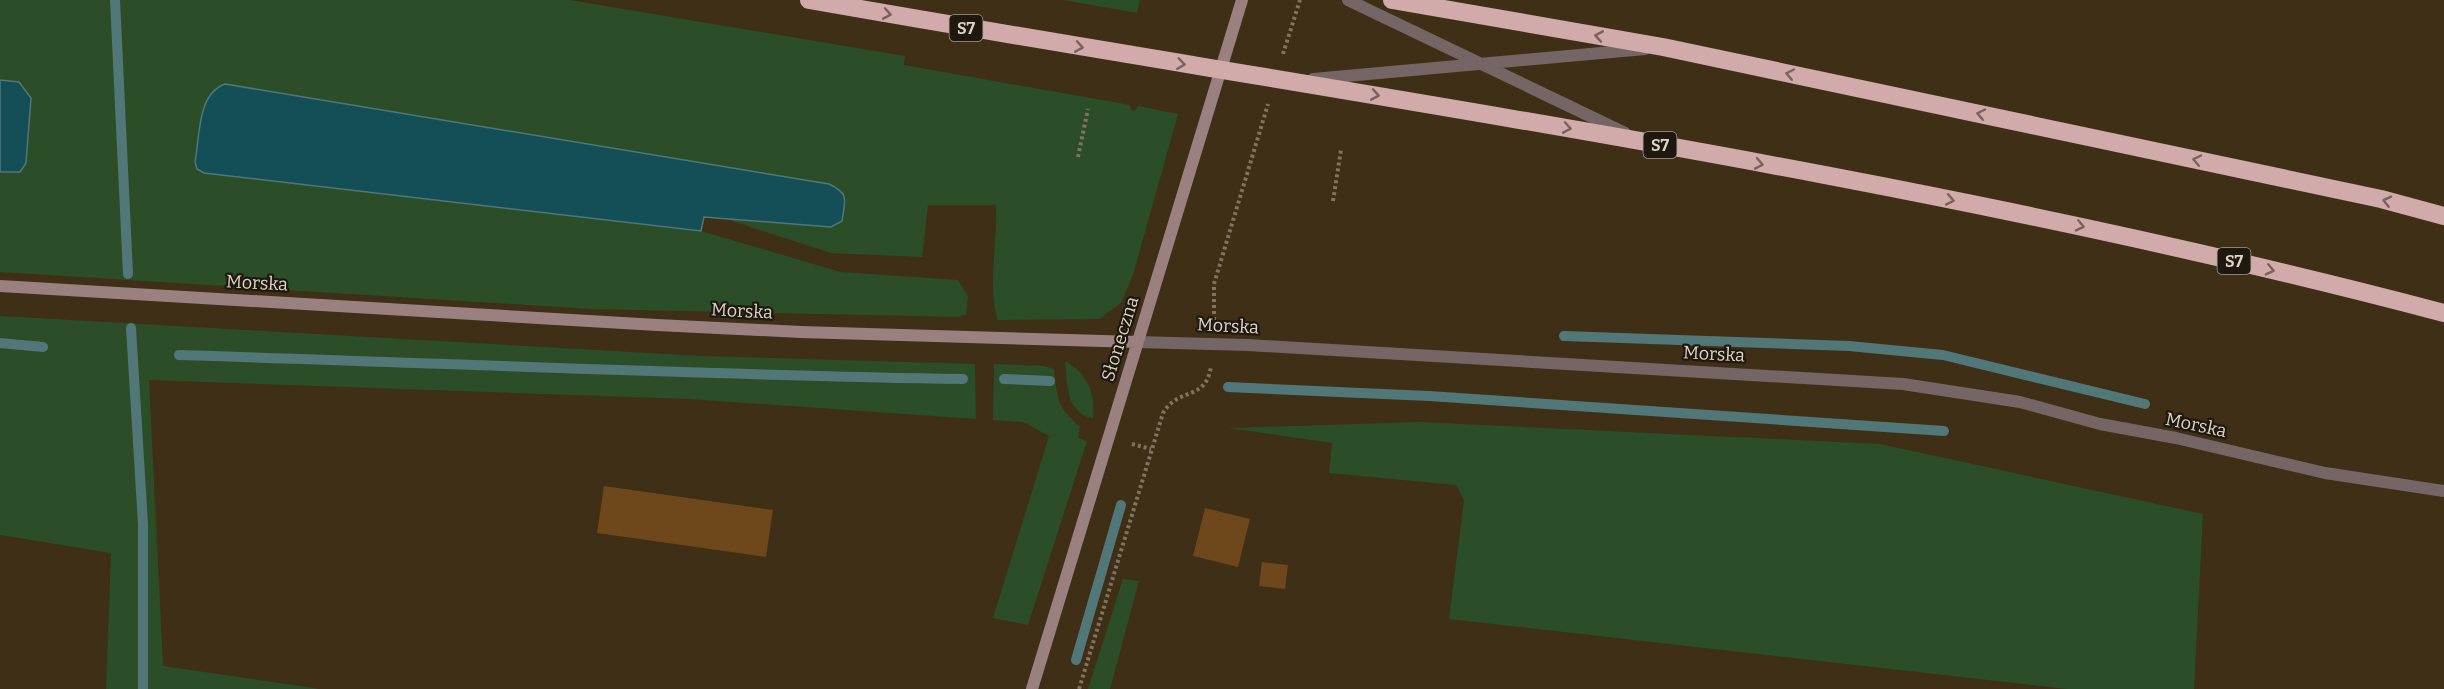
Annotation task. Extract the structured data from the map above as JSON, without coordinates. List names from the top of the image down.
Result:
{
  "streets": {
    "highway": ["S7"],
    "main road": ["Morska", "Słoneczna"]
  },
  "crossings": [
    ["Morska", "Słoneczna"]
  ]
}
